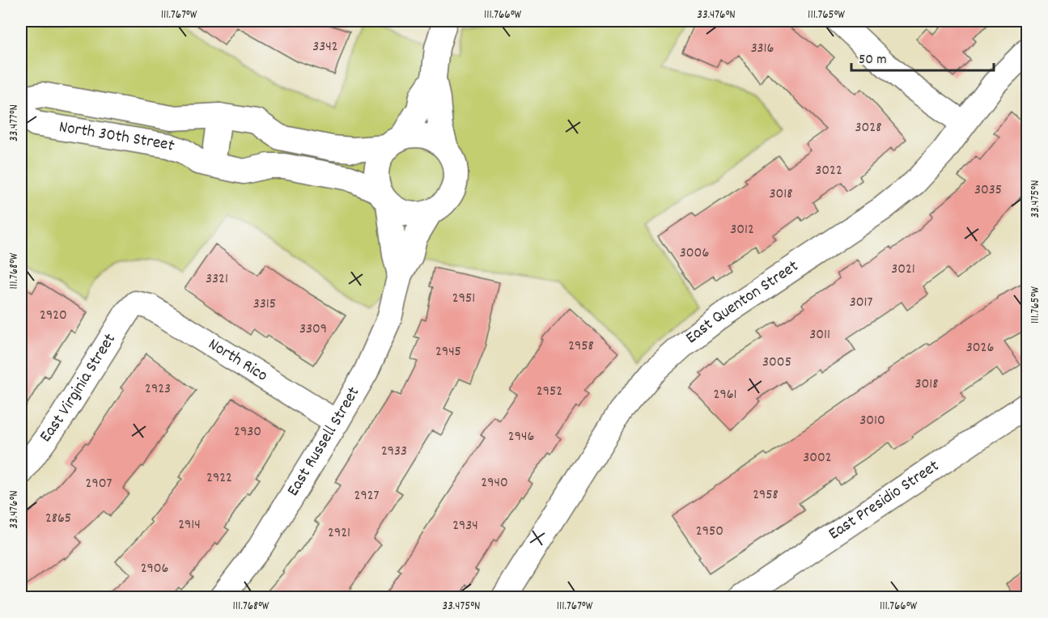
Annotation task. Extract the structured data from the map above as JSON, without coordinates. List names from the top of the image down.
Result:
{
  "streets": {
    "street": [
      "North 30th Street",
      "East Quenton Street",
      "North Rico",
      "East Virginia Street",
      "East Russell Street",
      "East Presidio Street"
    ]
  },
  "crossings": [
    ["North 30th Street", "East Russell Street"],
    ["North Rico", "East Virginia Street"],
    ["North Rico", "East Russell Street"]
  ],
  "house_numbers": [
    "3342",
    "3316",
    "3028",
    "3022",
    "3035",
    "3018",
    "3012",
    "3006",
    "3021",
    "3321",
    "2951",
    "3017",
    "3315",
    "2920",
    "3309",
    "3011",
    "2958",
    "3026",
    "2945",
    "3005",
    "3018",
    "2923",
    "2952",
    "2961",
    "3010",
    "2930",
    "2946",
    "2933",
    "3002",
    "2922",
    "2940",
    "2907",
    "2958",
    "2927",
    "2865",
    "2914",
    "2934",
    "2950",
    "2921",
    "2906"
  ],
  "scale_bar": "50 m",
  "coordinates": [
    "111.767°W",
    "111.766°W",
    "33.476°N",
    "111.765°W",
    "33.477°N",
    "33.475°N",
    "111.768°W"
  ]
}
